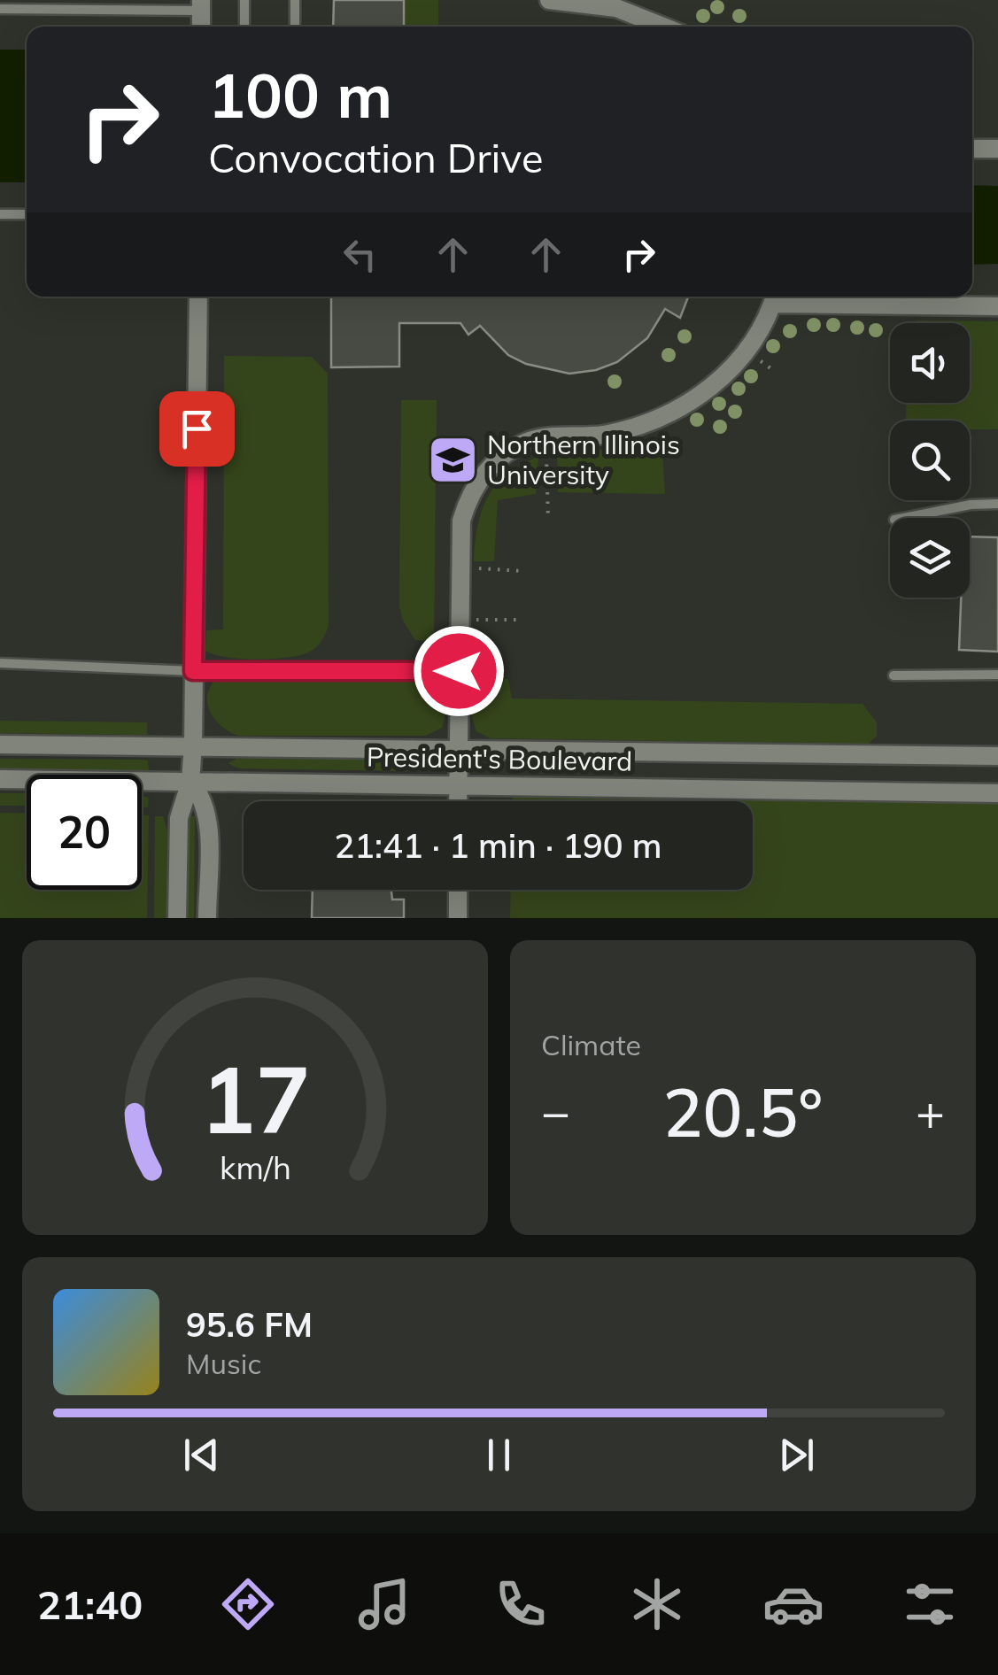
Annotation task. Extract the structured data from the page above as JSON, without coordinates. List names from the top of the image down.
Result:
{
  "streets": {
    "street": ["President's Boulevard"]
  },
  "places": {
    "school or university": ["Northern Illinois University"]
  },
  "page": {
    "turn": ["100 m", "Convocation Drive"],
    "limit": "20",
    "trip": "21:41 · 1 min · 190 m",
    "tile": "Climate",
    "heat": ["−", "20.5°", "+"],
    "song": ["95.6 FM", "Music"],
    "tabs": "21:40",
    "gauge": ["17", "km/h"]
  }
}
